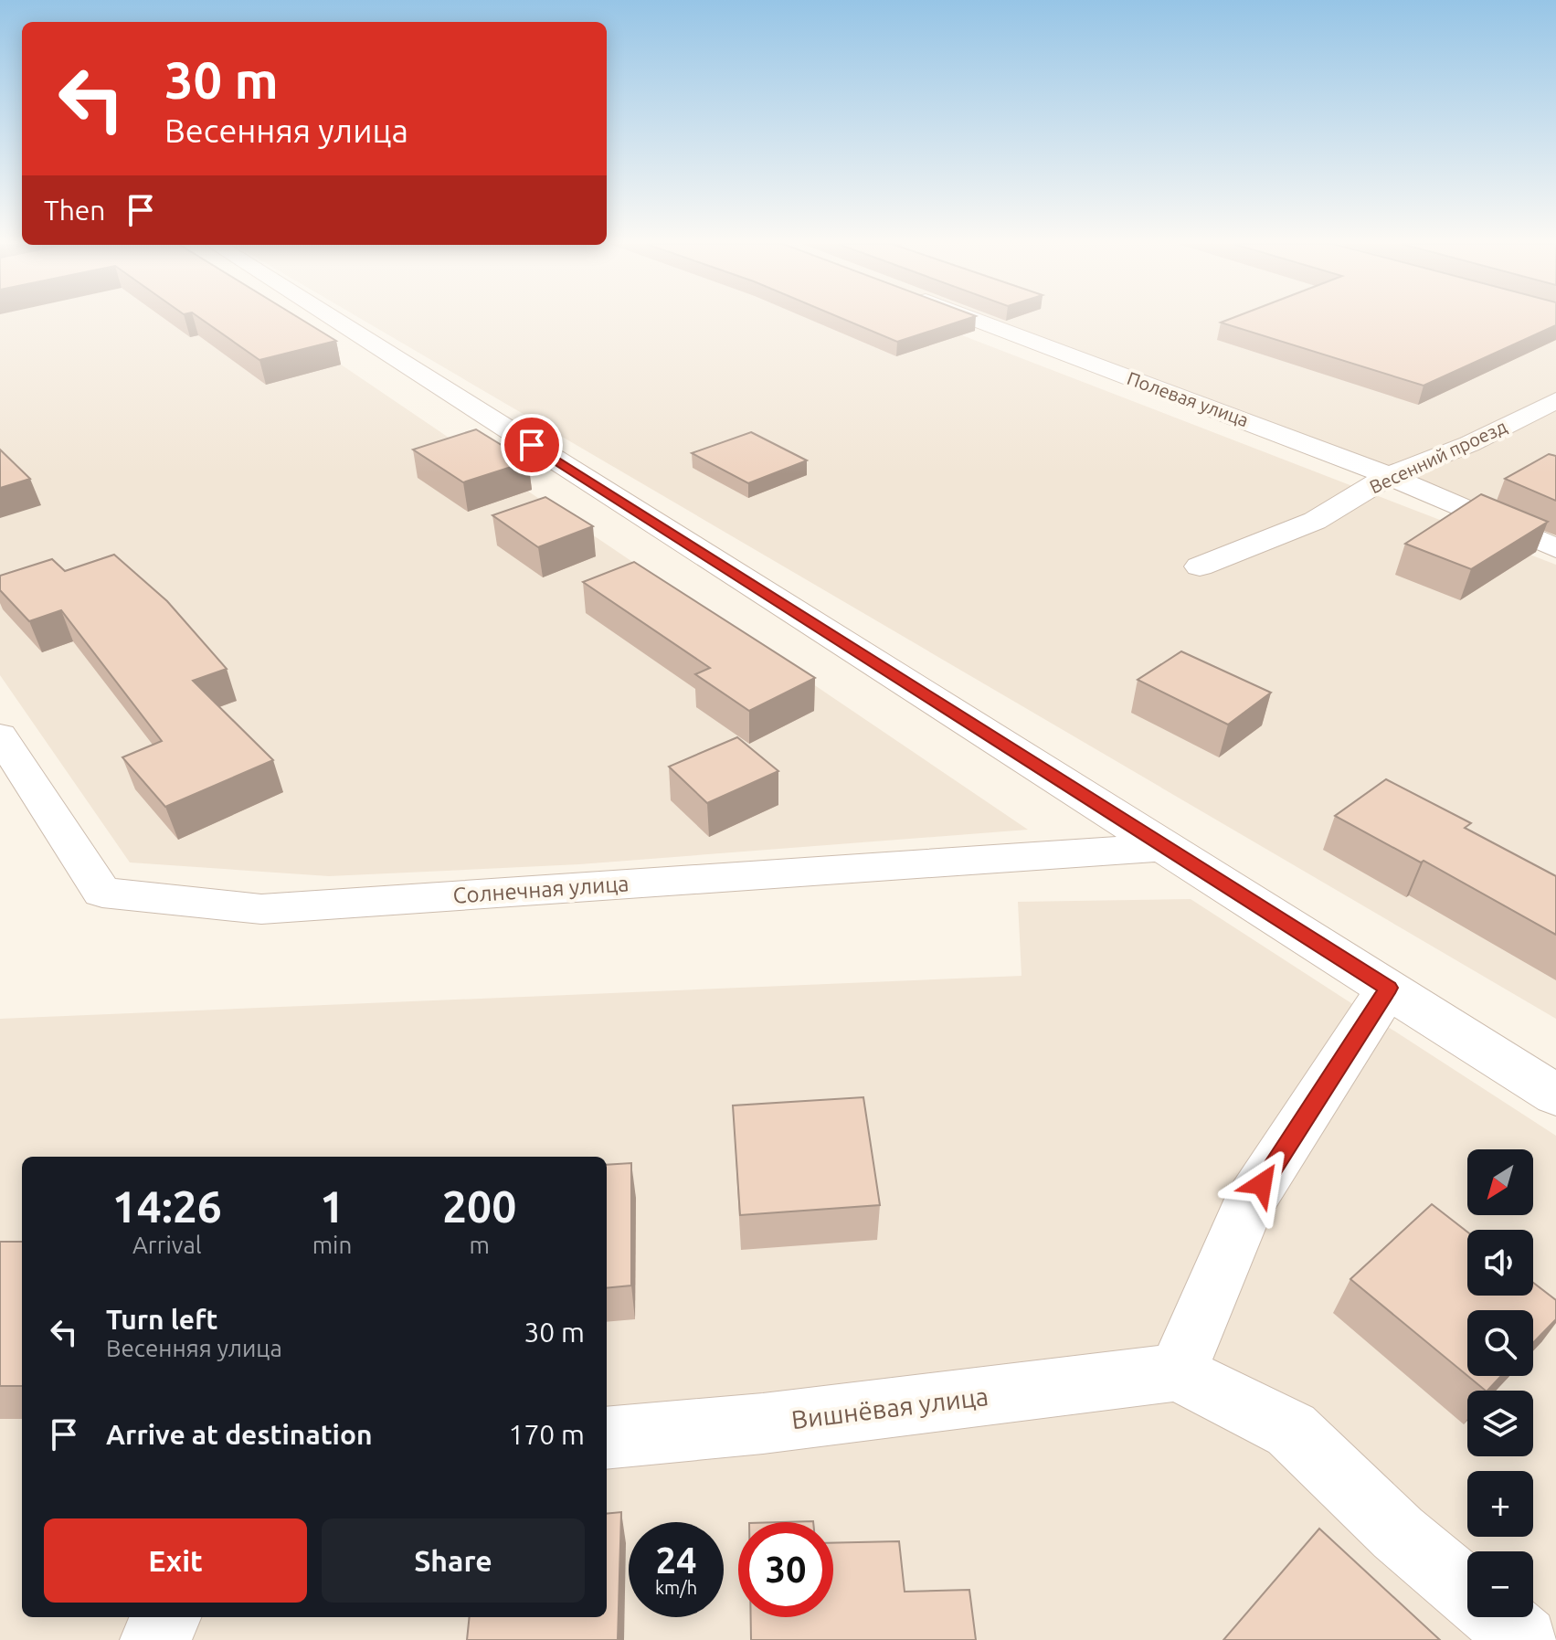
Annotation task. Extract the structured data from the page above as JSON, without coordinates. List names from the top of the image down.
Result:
{
  "streets": {
    "street": [
      "Полевая улица",
      "Весенний проезд",
      "Солнечная улица",
      "Вишнёвая улица"
    ]
  },
  "crossings": [
    ["Полевая улица", "Весенний проезд"]
  ],
  "north": "bottom left",
  "page": {
    "turn": ["30 m", "Весенняя улица"],
    "then": "Then",
    "map_buttons": ["+", "−"],
    "eta": [
      "14:26",
      "Arrival",
      "1",
      "min",
      "200",
      "m"
    ],
    "list": [
      {
        "name": "Turn left",
        "note": "Весенняя улица",
        "value": "30 m"
      },
      {
        "name": "Arrive at destination",
        "value": "170 m"
      }
    ],
    "buttons": ["Exit", "Share"],
    "speed": "24 km/h",
    "limit": "30"
  }
}
